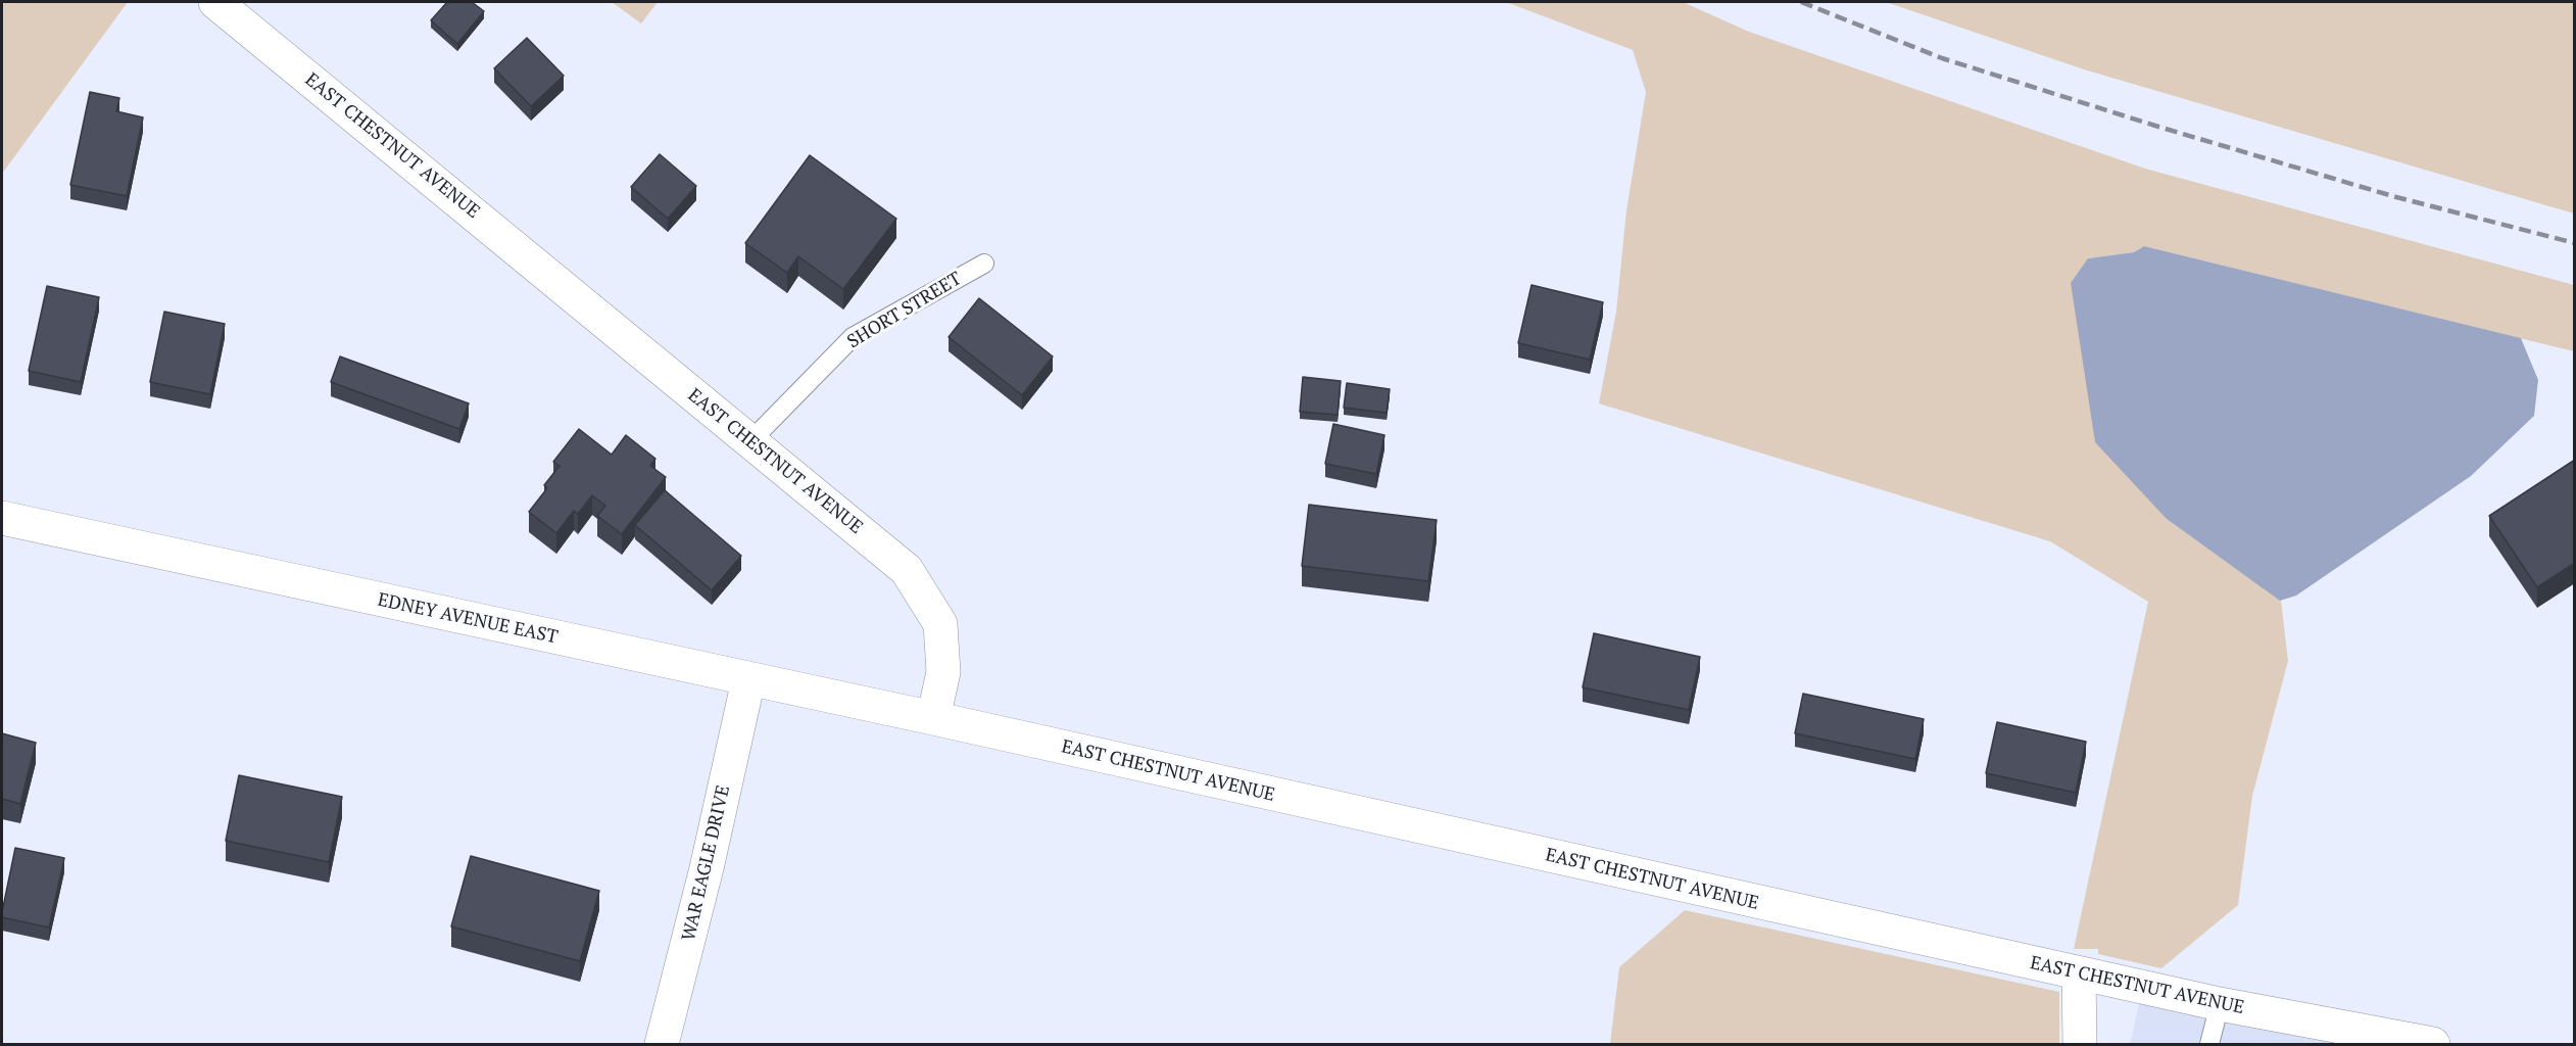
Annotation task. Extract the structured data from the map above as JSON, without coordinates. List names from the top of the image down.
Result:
{
  "streets": {
    "street": ["EAST CHESTNUT AVENUE", "EDNEY AVENUE EAST", "WAR EAGLE DRIVE"],
    "lane": ["SHORT STREET"]
  },
  "crossings": [
    ["EAST CHESTNUT AVENUE", "SHORT STREET"],
    ["EAST CHESTNUT AVENUE", "EDNEY AVENUE EAST"],
    ["EDNEY AVENUE EAST", "WAR EAGLE DRIVE"]
  ]
}
